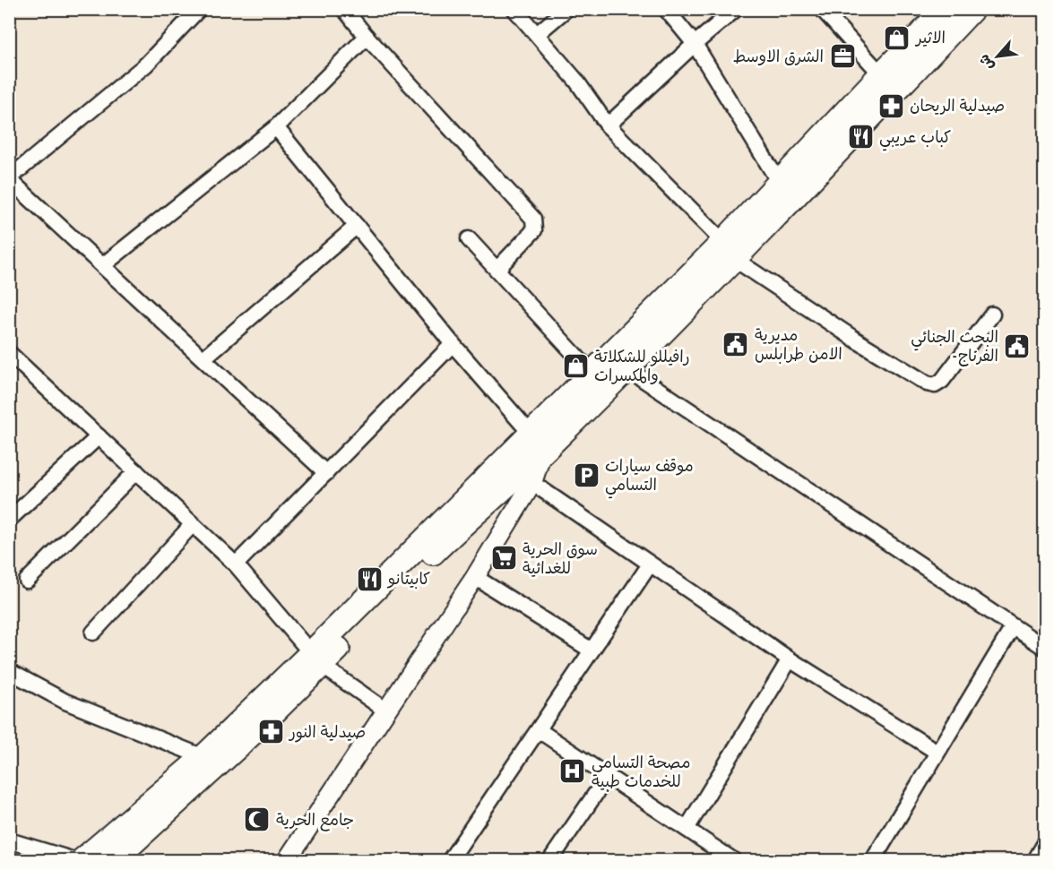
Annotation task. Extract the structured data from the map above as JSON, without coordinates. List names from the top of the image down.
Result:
{
  "places": {
    "shop": ["الاثير", "رافيللو للشكلاتة والمكسرات"],
    "office": ["الشرق الاوسط"],
    "pharmacy": ["صيدلية الريحان", "صيدلية النور"],
    "restaurant": ["كباب عريبي", "كابيتانو"],
    "public building": ["مديرية الامن طرابلس", "البحث الجنائي -الفرناج"],
    "parking": ["موقف سيارات التسامي"],
    "supermarket": ["سوق الحرية للغدائية"],
    "hospital": ["مصحة التسامي للخدمات طبية"],
    "mosque": ["جامع الحرية"]
  },
  "north": "bottom left"
}
